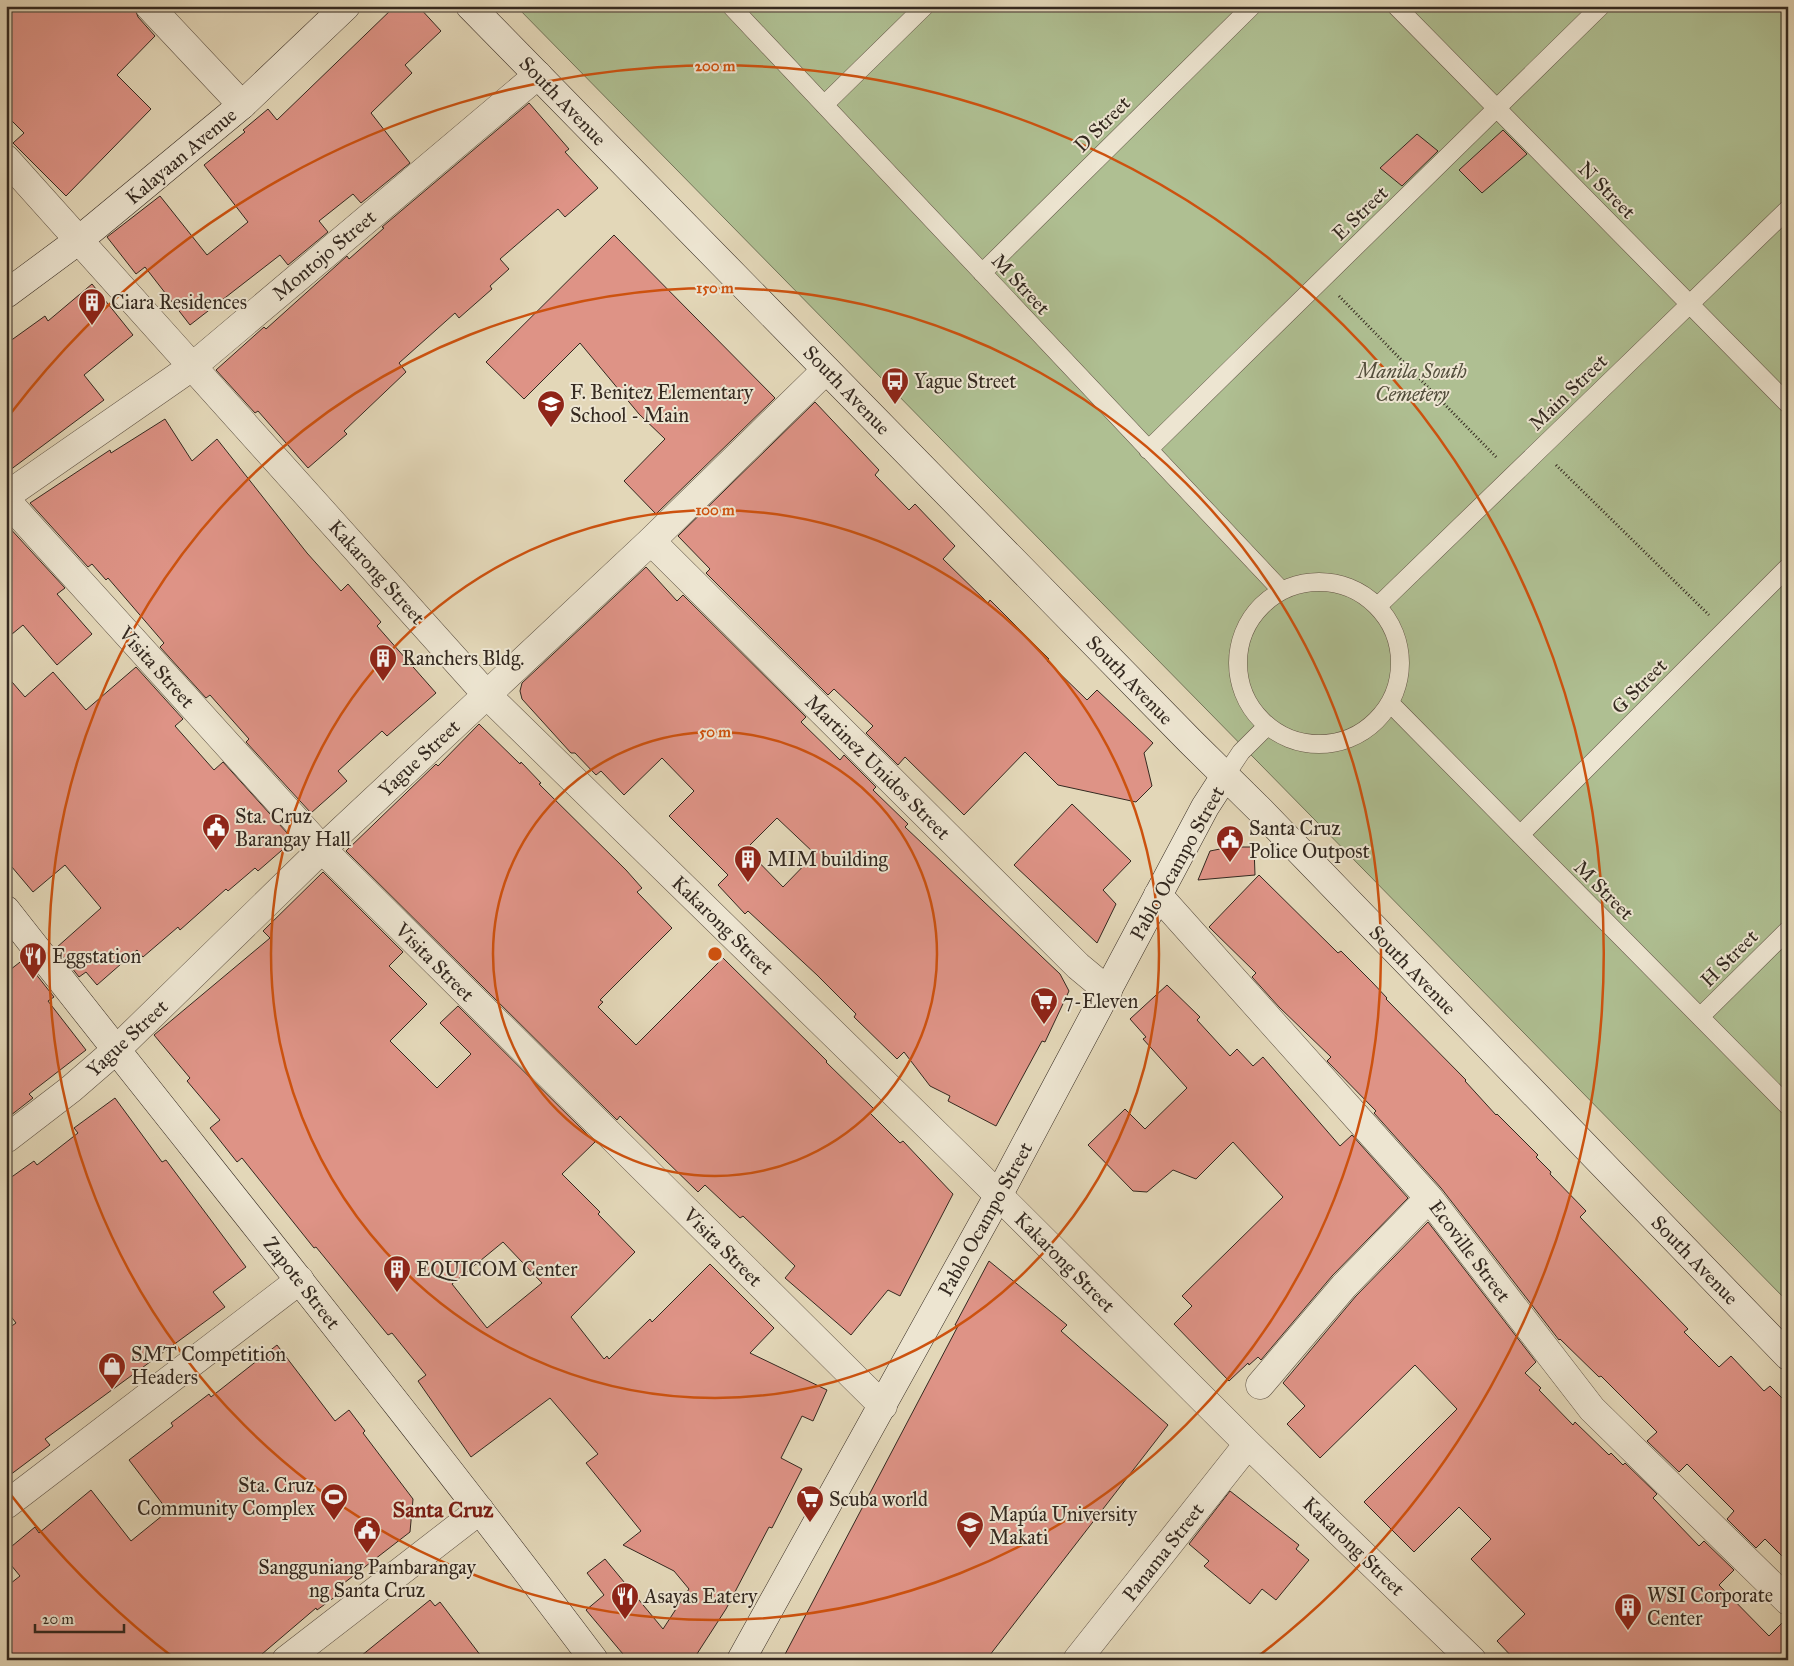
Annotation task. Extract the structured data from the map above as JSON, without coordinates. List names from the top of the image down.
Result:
{
  "streets": {
    "street": [
      "South Avenue",
      "Kalayaan Avenue",
      "Montojo Street",
      "Kakarong Street",
      "Visita Street",
      "Yague Street",
      "Martinez Unidos Street",
      "Pablo Ocampo Street",
      "Ecoville Street",
      "Zapote Street",
      "Panama Street"
    ],
    "lane": [
      "D Street",
      "N Street",
      "E Street",
      "M Street",
      "Main Street",
      "G Street",
      "H Street"
    ]
  },
  "crossings": [
    ["South Avenue", "Montojo Street"],
    ["South Avenue", "Yague Street"],
    ["South Avenue", "Pablo Ocampo Street"],
    ["D Street", "M Street"],
    ["Kalayaan Avenue", "Kakarong Street"],
    ["N Street", "E Street"],
    ["N Street", "Main Street"],
    ["E Street", "M Street"],
    ["Montojo Street", "Kakarong Street"],
    ["Montojo Street", "Visita Street"],
    ["M Street", "Main Street"],
    ["M Street", "G Street"],
    ["M Street", "H Street"],
    ["Kakarong Street", "Yague Street"],
    ["Kakarong Street", "Pablo Ocampo Street"],
    ["Kakarong Street", "Panama Street"],
    ["Visita Street", "Yague Street"],
    ["Visita Street", "Pablo Ocampo Street"],
    ["Yague Street", "Martinez Unidos Street"],
    ["Yague Street", "Zapote Street"],
    ["Martinez Unidos Street", "Pablo Ocampo Street"],
    ["Pablo Ocampo Street", "Ecoville Street"]
  ],
  "districts": ["Santa Cruz"],
  "parks": ["Manila South Cemetery"],
  "places": {
    "building": [
      "Ciara Residences",
      "Ranchers Bldg.",
      "MIM building",
      "EQUICOM Center",
      "WSI Corporate Center"
    ],
    "bus stop": ["Yague Street"],
    "school or university": ["F. Benitez Elementary School - Main", "Mapúa University Makati"],
    "public building": ["Sta. Cruz Barangay Hall", "Santa Cruz Police Outpost", "Sangguniang Pambarangay ng Santa Cruz"],
    "restaurant": ["Eggstation", "Asayas Eatery"],
    "supermarket": ["7-Eleven", "Scuba world"],
    "shop": ["SMT Competition Headers"],
    "sports": ["Sta. Cruz Community Complex"]
  },
  "scale_bar": "20 m",
  "rings": [
    "200 m",
    "150 m",
    "100 m",
    "50 m"
  ]
}
